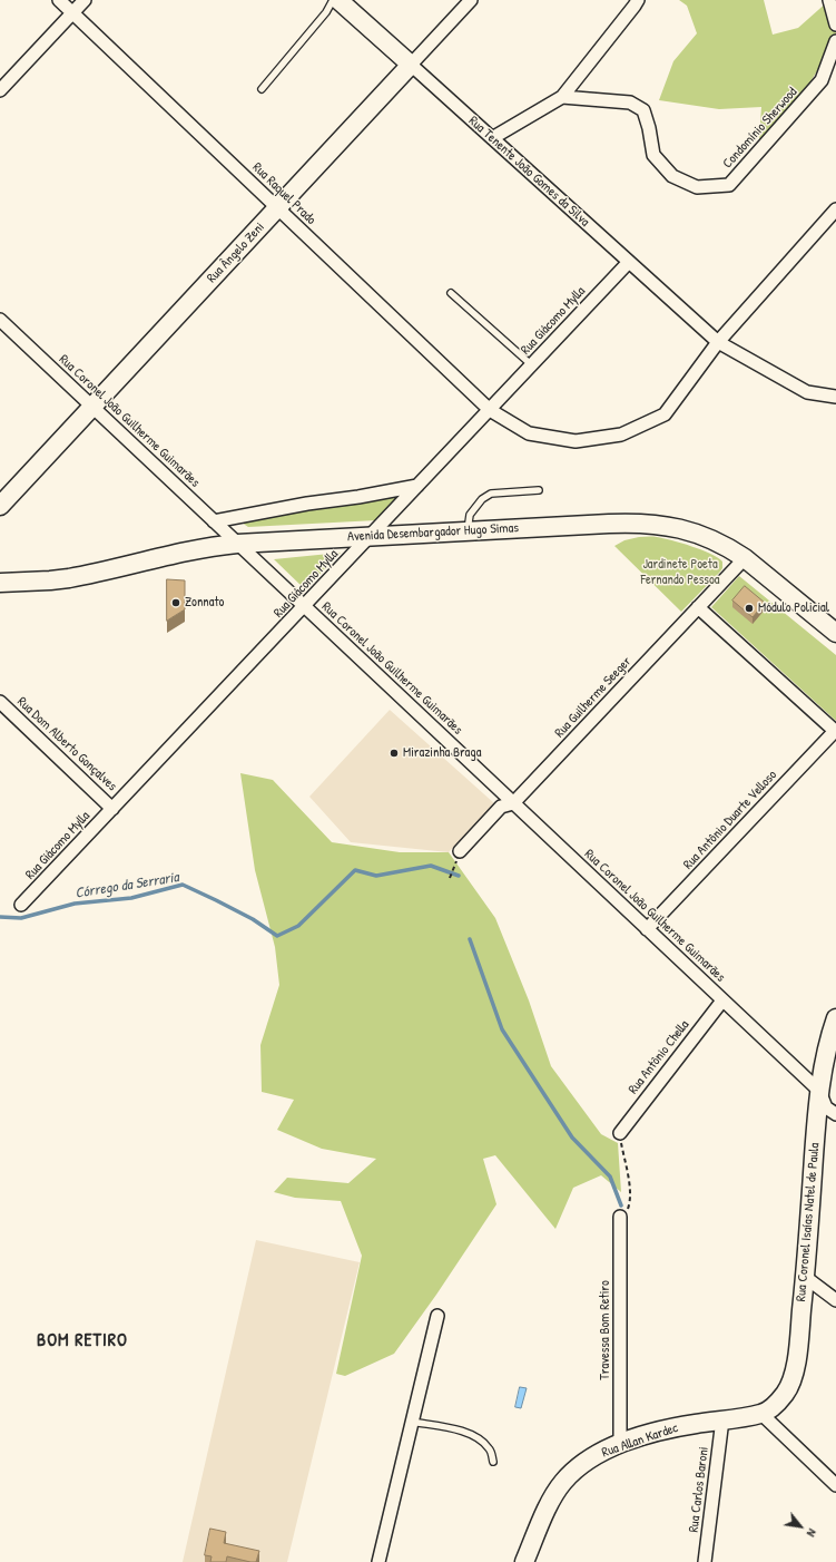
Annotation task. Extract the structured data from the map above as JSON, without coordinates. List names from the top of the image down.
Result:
{
  "streets": {
    "street": [
      "Condomínio Sherwood",
      "Rua Tenente João Gomes da Silva",
      "Rua Raquel Prado",
      "Rua Ângelo Zeni",
      "Rua Giácomo Mylla",
      "Rua Coronel João Guilherme Guimarães",
      "Avenida Desembargador Hugo Simas",
      "Rua Guilherme Seeger",
      "Rua Dom Alberto Gonçalves",
      "Rua Antônio Duarte Velloso",
      "Rua Antônio Chella",
      "Rua Coronel Isaías Natel de Paula",
      "Travessa Bom Retiro",
      "Rua Allan Kardec",
      "Rua Carlos Baroni"
    ]
  },
  "crossings": [
    ["Rua Tenente João Gomes da Silva", "Rua Raquel Prado"],
    ["Rua Tenente João Gomes da Silva", "Rua Ângelo Zeni"],
    ["Rua Tenente João Gomes da Silva", "Rua Giácomo Mylla"],
    ["Rua Raquel Prado", "Rua Ângelo Zeni"],
    ["Rua Raquel Prado", "Rua Giácomo Mylla"],
    ["Rua Ângelo Zeni", "Rua Coronel João Guilherme Guimarães"],
    ["Rua Giácomo Mylla", "Rua Coronel João Guilherme Guimarães"],
    ["Rua Giácomo Mylla", "Avenida Desembargador Hugo Simas"],
    ["Rua Giácomo Mylla", "Rua Dom Alberto Gonçalves"],
    ["Rua Coronel João Guilherme Guimarães", "Avenida Desembargador Hugo Simas"],
    ["Rua Coronel João Guilherme Guimarães", "Rua Guilherme Seeger"],
    ["Rua Coronel João Guilherme Guimarães", "Rua Antônio Duarte Velloso"],
    ["Rua Coronel João Guilherme Guimarães", "Rua Antônio Chella"],
    ["Rua Coronel João Guilherme Guimarães", "Rua Coronel Isaías Natel de Paula"],
    ["Avenida Desembargador Hugo Simas", "Rua Guilherme Seeger"],
    ["Rua Coronel Isaías Natel de Paula", "Rua Allan Kardec"],
    ["Travessa Bom Retiro", "Rua Allan Kardec"],
    ["Rua Allan Kardec", "Rua Carlos Baroni"]
  ],
  "districts": ["BOM RETIRO"],
  "water": ["Córrego da Serraria"],
  "parks": ["Jardinete Poeta Fernando Pessoa"],
  "places": ["Zonnato", "Módulo Policial", "Mirazinha Braga"],
  "north": "bottom right"
}
